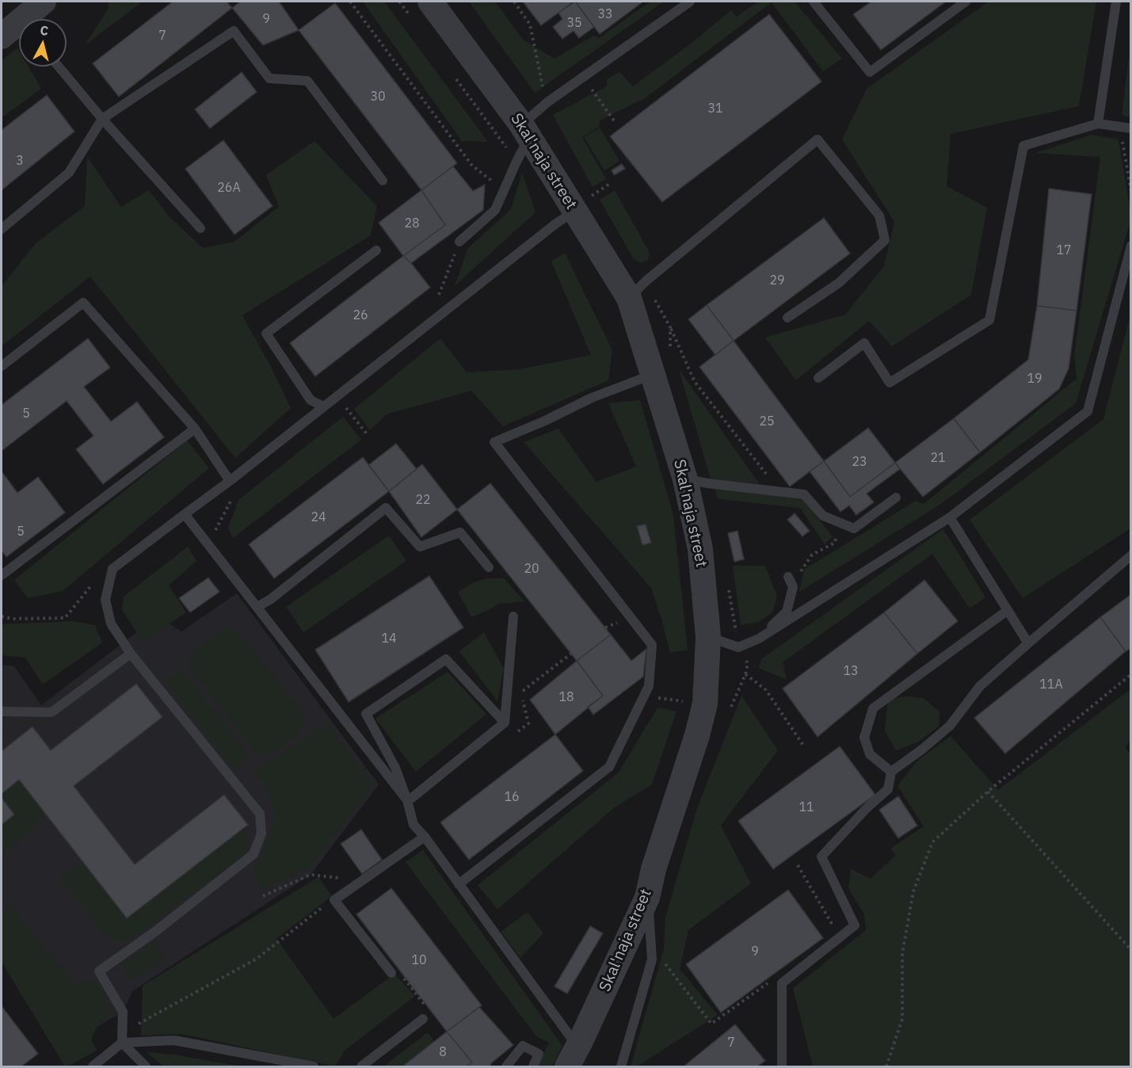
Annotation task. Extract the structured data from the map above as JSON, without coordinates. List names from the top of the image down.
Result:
{
  "streets": {
    "street": ["Skal'naja street"]
  },
  "house_numbers": [
    "33",
    "9",
    "35",
    "7",
    "30",
    "31",
    "3",
    "26А",
    "28",
    "17",
    "29",
    "26",
    "19",
    "5",
    "25",
    "21",
    "23",
    "22",
    "24",
    "5",
    "20",
    "14",
    "13",
    "11А",
    "18",
    "16",
    "11",
    "9",
    "10",
    "7",
    "8"
  ],
  "north": "top"
}
